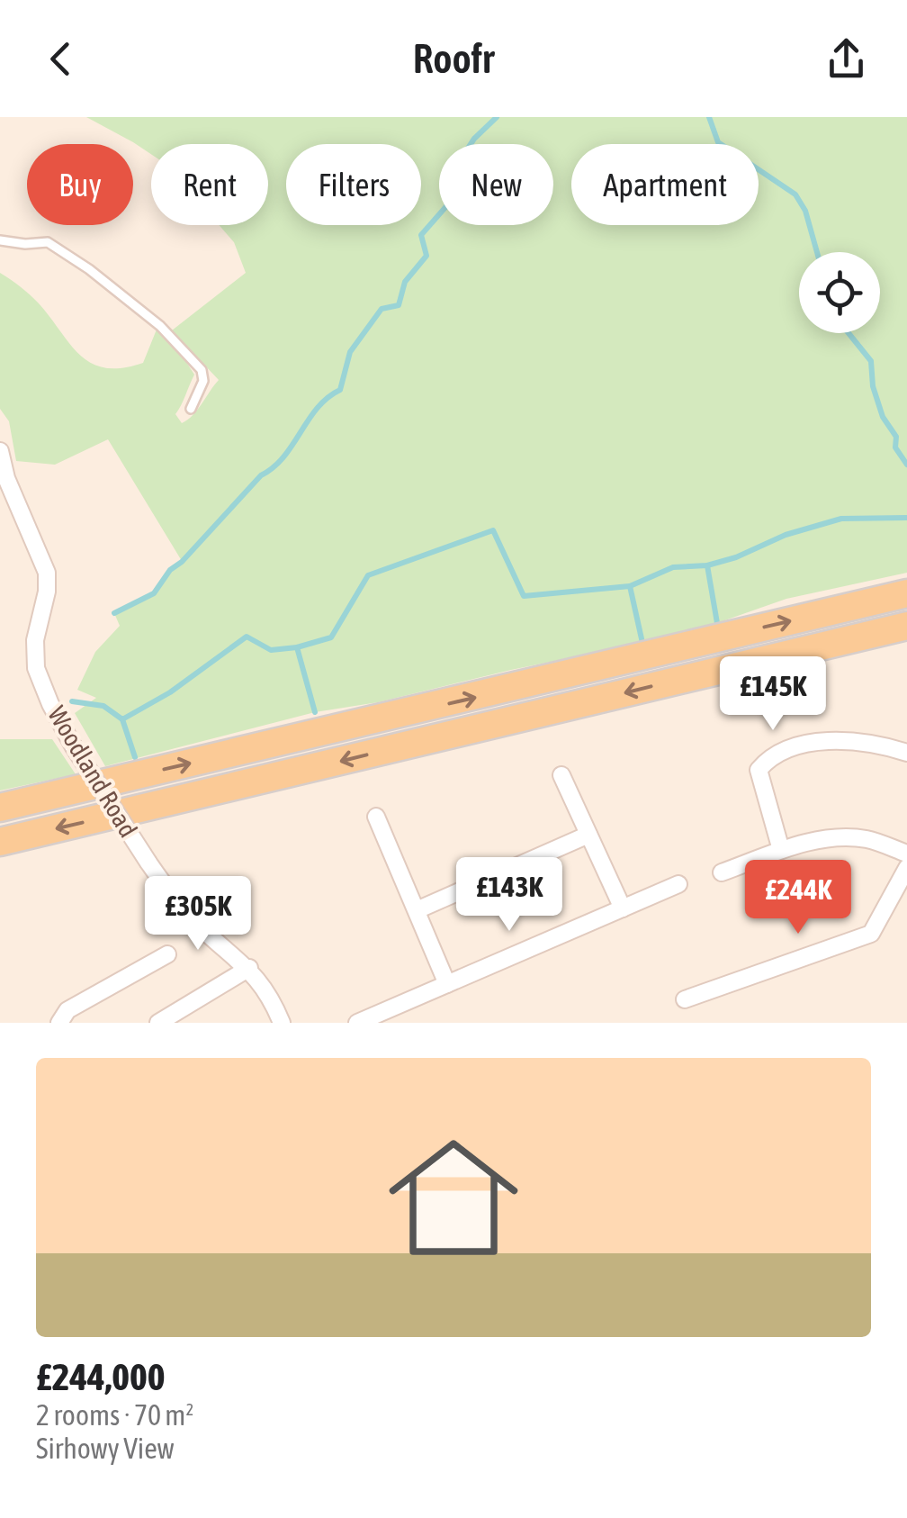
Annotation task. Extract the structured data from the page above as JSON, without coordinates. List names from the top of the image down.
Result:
{
  "streets": {
    "street": ["Woodland Road"]
  },
  "page": {
    "header": "Roofr",
    "chip": [
      "Buy",
      "Rent",
      "Filters",
      "New",
      "Apartment"
    ],
    "price": [
      "£145K",
      "£143K",
      "£244K",
      "£305K"
    ],
    "list": [
      {
        "name": "£244,000",
        "note": "2 rooms · 70 m² · Sirhowy View"
      }
    ]
  }
}
